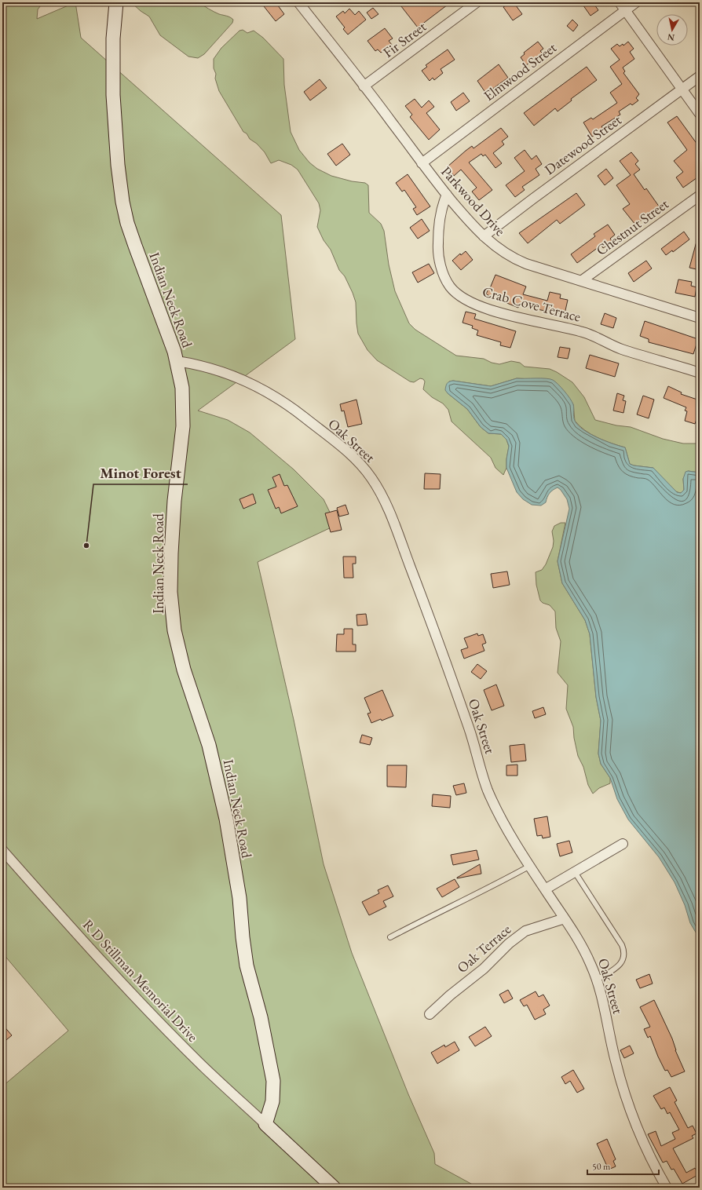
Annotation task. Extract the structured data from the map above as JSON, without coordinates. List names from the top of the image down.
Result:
{
  "streets": {
    "street": [
      "Fir Street",
      "Elmwood Street",
      "Datewood Street",
      "Parkwood Drive",
      "Chestnut Street",
      "Indian Neck Road",
      "Crab Cove Terrace",
      "Oak Street",
      "Oak Terrace",
      "R D Stillman Memorial Drive"
    ]
  },
  "crossings": [
    ["Fir Street", "Parkwood Drive"],
    ["Elmwood Street", "Parkwood Drive"],
    ["Datewood Street", "Parkwood Drive"],
    ["Parkwood Drive", "Chestnut Street"],
    ["Parkwood Drive", "Crab Cove Terrace"],
    ["Indian Neck Road", "Oak Street"],
    ["Indian Neck Road", "R D Stillman Memorial Drive"],
    ["Oak Street", "Oak Terrace"]
  ],
  "places": ["Minot Forest"],
  "scale_bar": "50 m",
  "north": "bottom"
}
